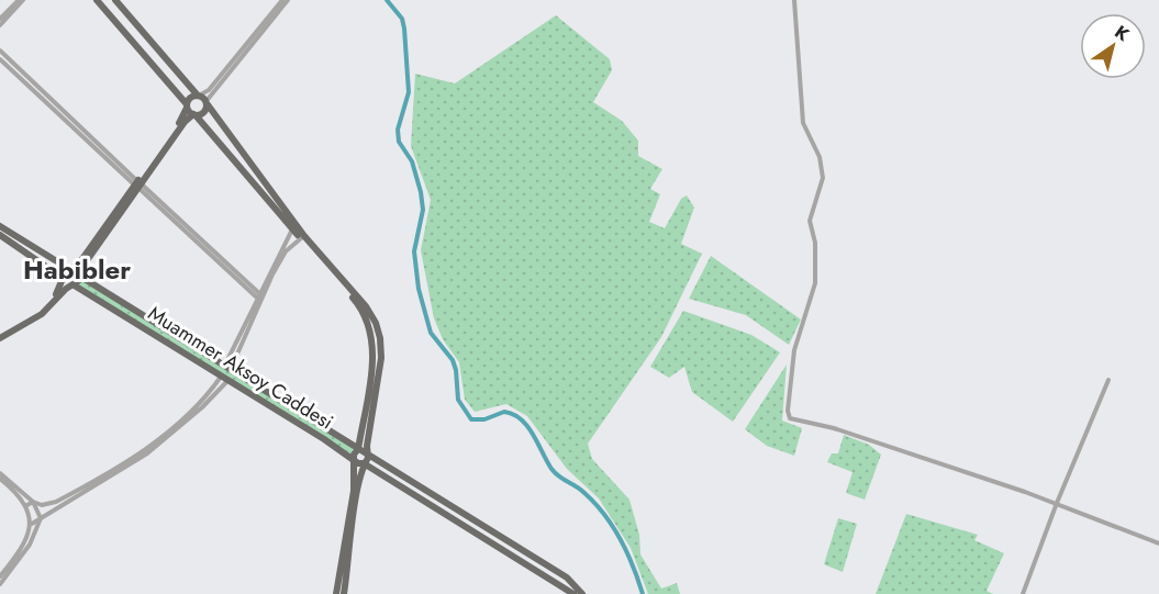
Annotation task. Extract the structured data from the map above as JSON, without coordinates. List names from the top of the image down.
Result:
{
  "streets": {
    "main road": ["Muammer Aksoy Caddesi"]
  },
  "districts": ["Habibler"],
  "north": "top right"
}
